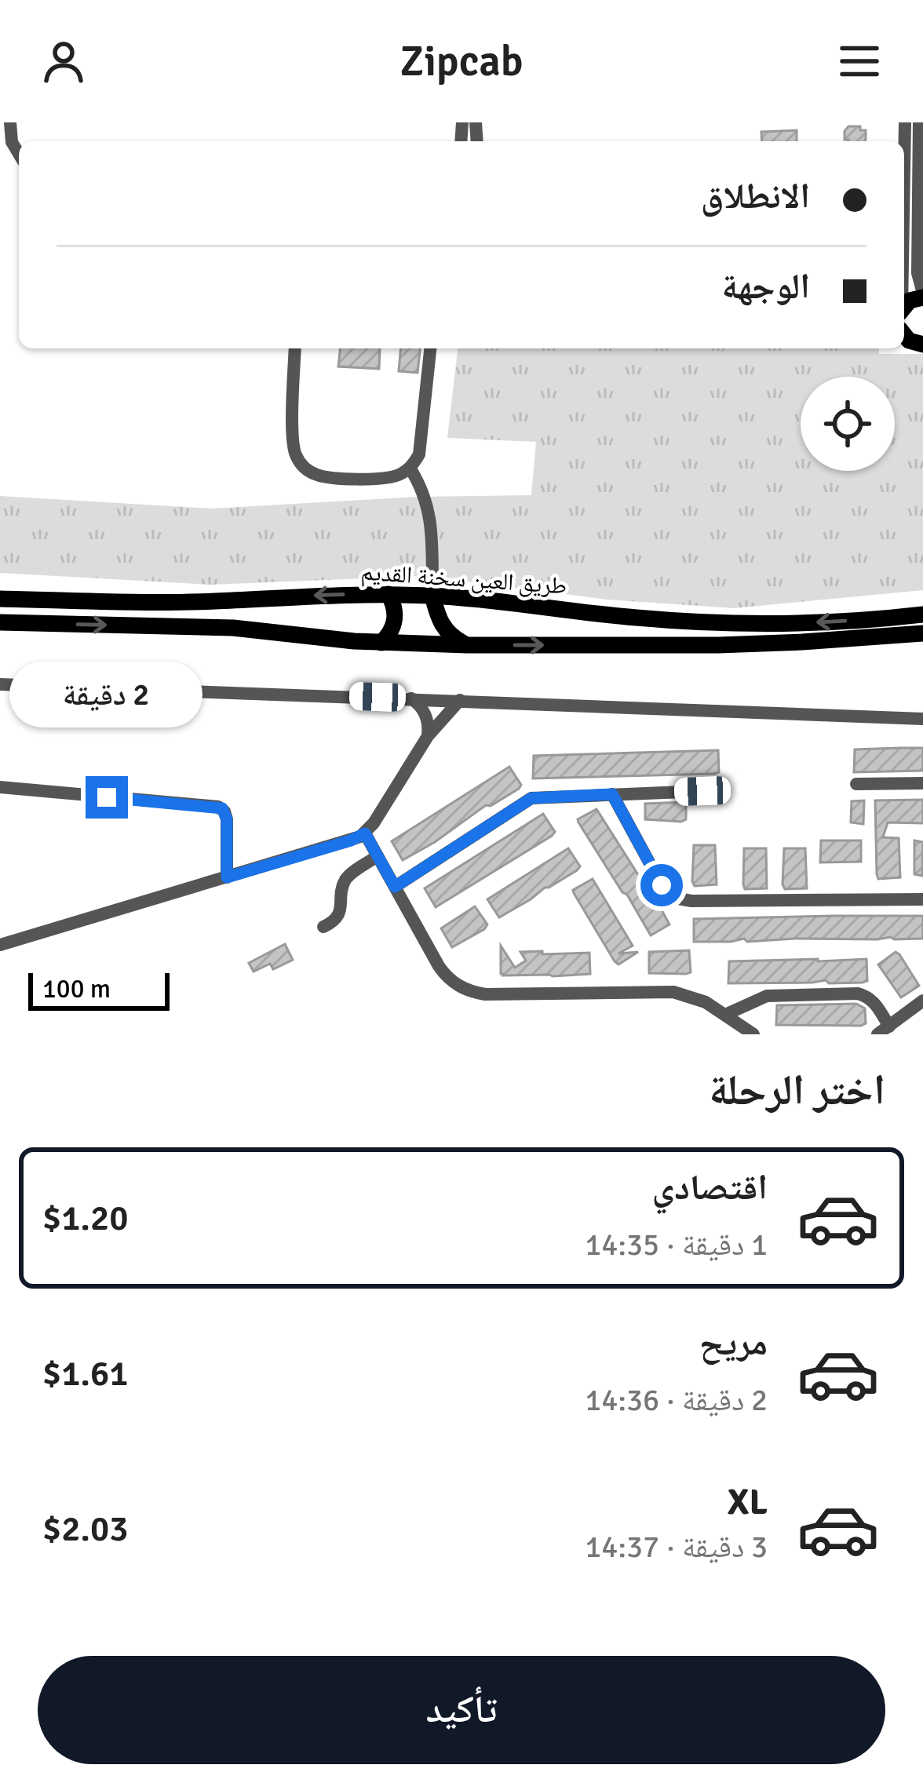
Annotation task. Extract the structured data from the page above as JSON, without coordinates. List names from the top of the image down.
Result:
{
  "streets": {
    "main road": ["طريق العين سخنة القديم"]
  },
  "scale_bar": "100 m",
  "page": {
    "header": "Zipcab",
    "banner": ["الانطلاق", "الوجهة"],
    "bubble": "2 دقيقة",
    "scale": "100 m",
    "heading": "اختر الرحلة",
    "list": [
      {
        "name": "اقتصادي",
        "note": "1 دقيقة · 14:35",
        "value": "$1.20"
      },
      {
        "name": "مريح",
        "note": "2 دقيقة · 14:36",
        "value": "$1.61"
      },
      {
        "name": "XL",
        "note": "3 دقيقة · 14:37",
        "value": "$2.03"
      }
    ],
    "buttons": "تأكيد"
  }
}
